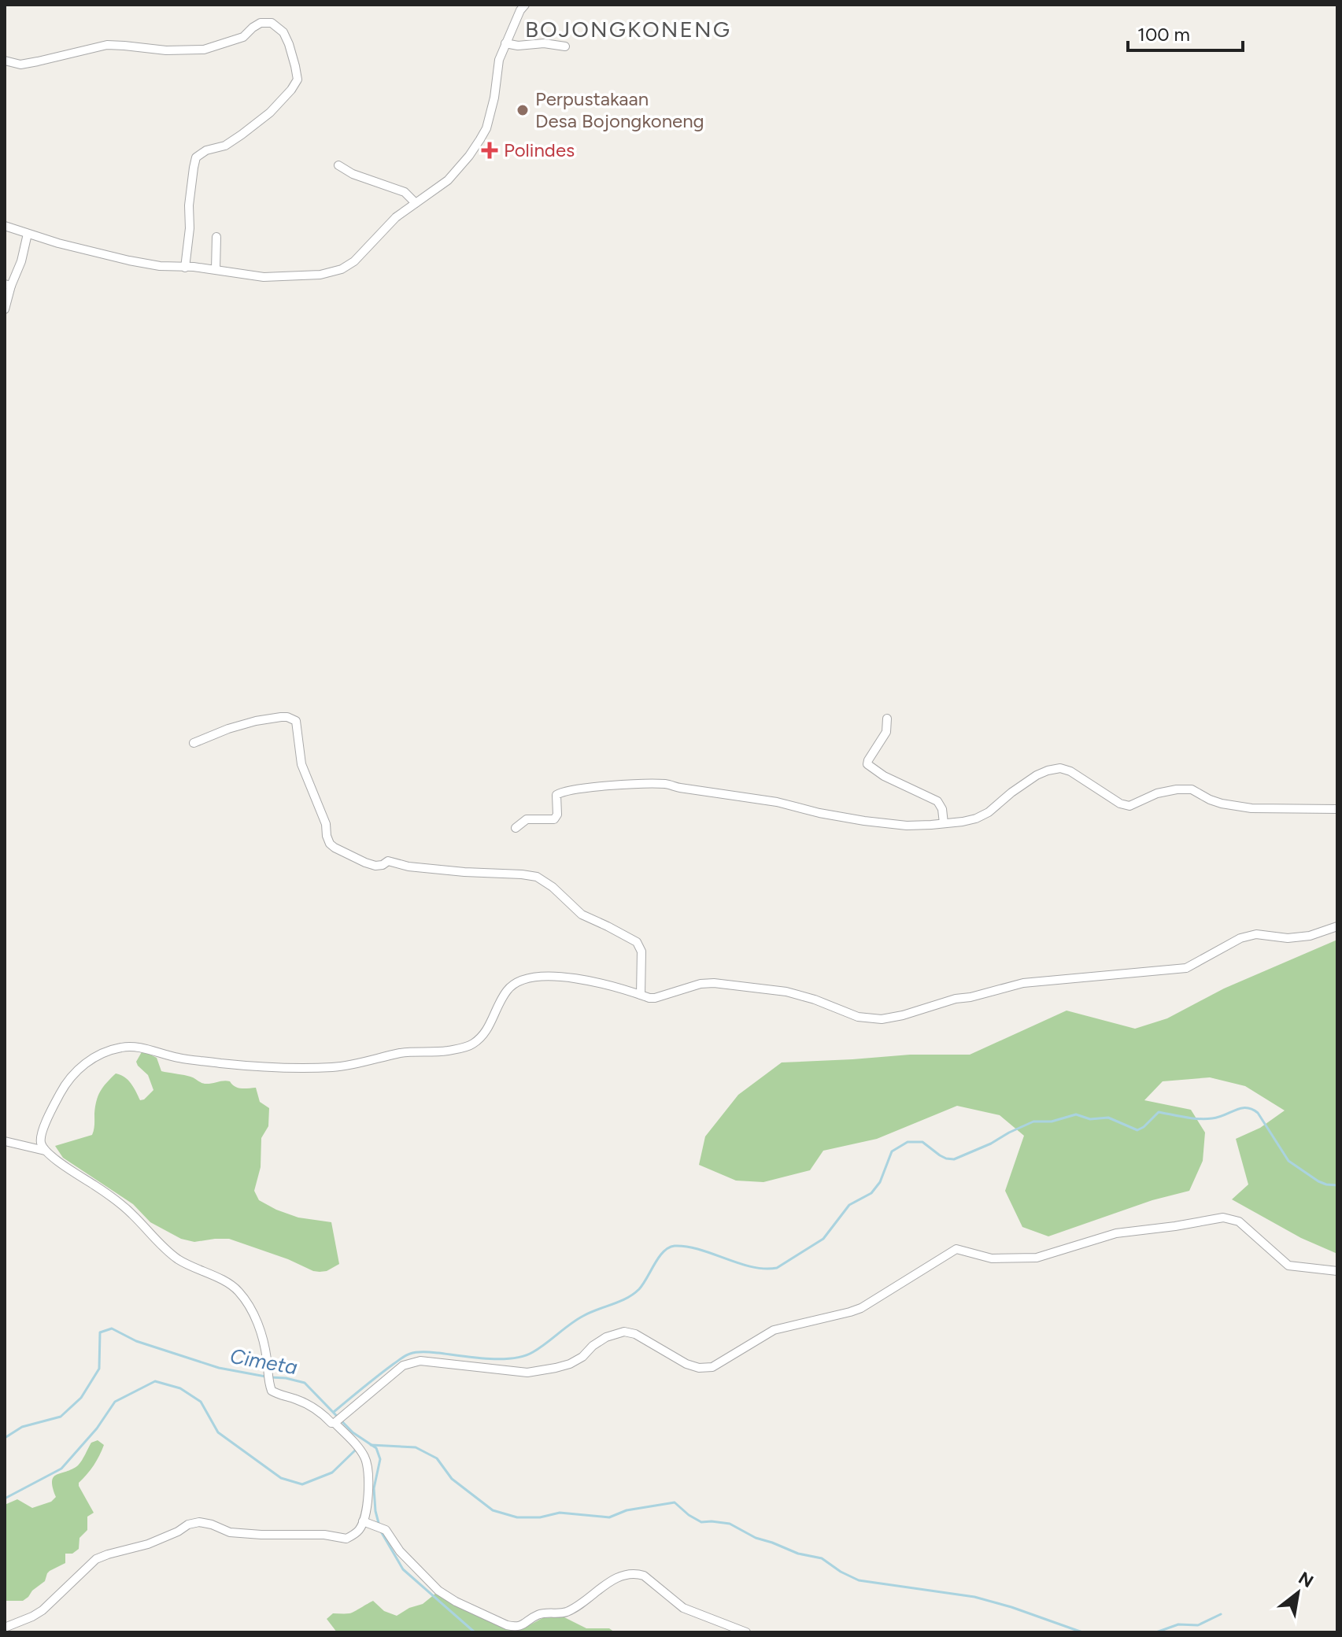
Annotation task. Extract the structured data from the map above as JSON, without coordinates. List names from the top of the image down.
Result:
{
  "districts": ["BOJONGKONENG"],
  "water": ["Cimeta"],
  "places": {
    "other": ["Perpustakaan Desa Bojongkoneng"],
    "health": ["Polindes"]
  },
  "scale_bar": "100 m",
  "north": "top right"
}
